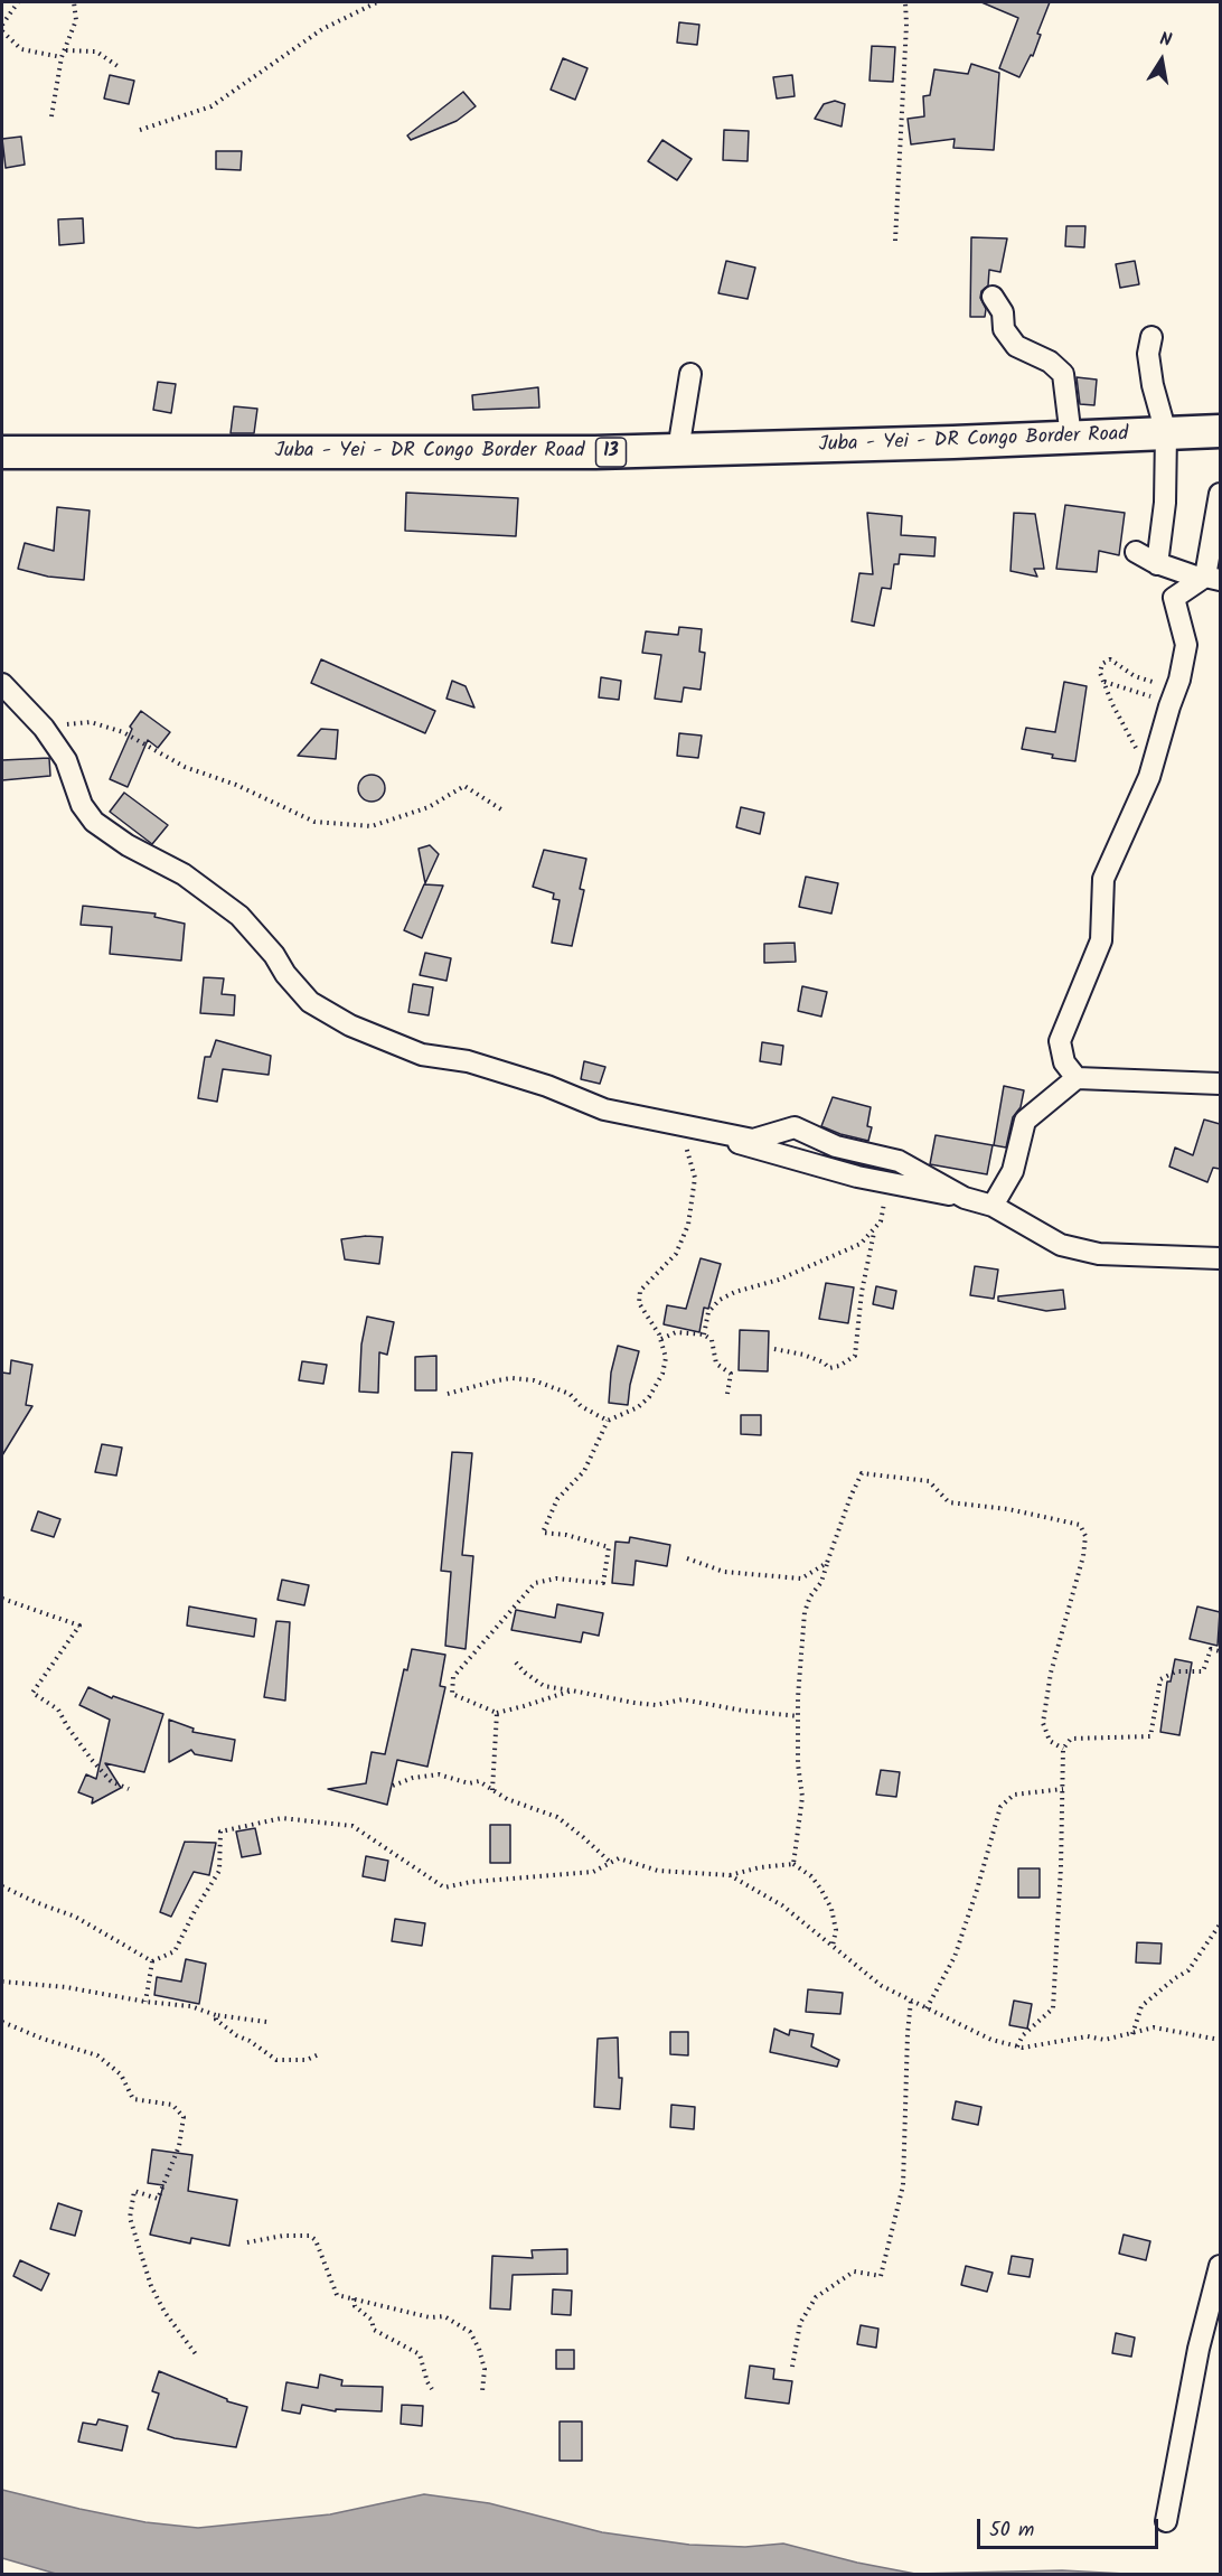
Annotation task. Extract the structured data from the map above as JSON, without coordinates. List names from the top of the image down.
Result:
{
  "streets": {
    "main road": ["Juba - Yei - DR Congo Border Road", "13"]
  },
  "scale_bar": "50 m",
  "north": "top"
}
